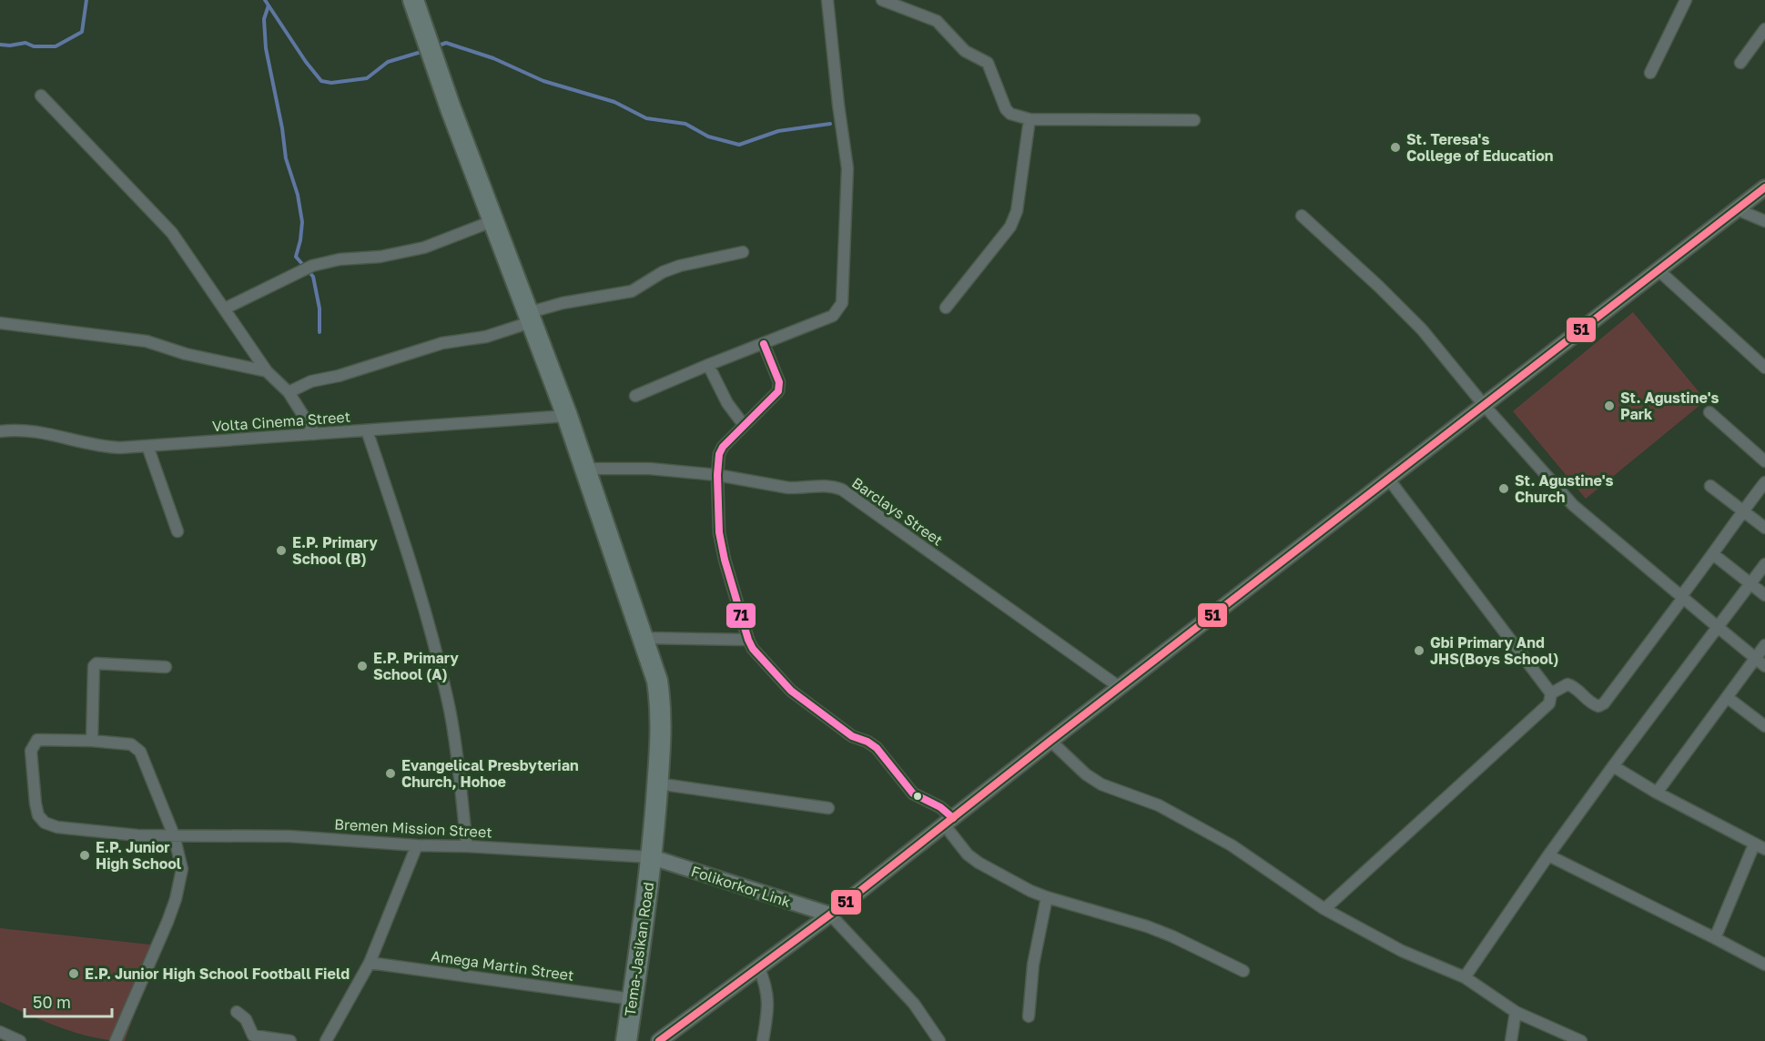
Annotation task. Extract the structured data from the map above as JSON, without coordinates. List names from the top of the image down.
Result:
{
  "streets": {
    "highway": ["Tema-Jasikan Road"],
    "main road": ["Folikorkor Link"],
    "street": [
      "Volta Cinema Street",
      "Barclays Street",
      "Bremen Mission Street",
      "Amega Martin Street"
    ]
  },
  "crossings": [
    ["Volta Cinema Street", "Tema-Jasikan Road"],
    ["Barclays Street", "Tema-Jasikan Road"],
    ["Bremen Mission Street", "Folikorkor Link"],
    ["Bremen Mission Street", "Tema-Jasikan Road"],
    ["Folikorkor Link", "Tema-Jasikan Road"],
    ["Tema-Jasikan Road", "Amega Martin Street"]
  ],
  "places": [
    "St. Teresa's College of Education",
    "St. Agustine's Park",
    "St. Agustine's Church",
    "E.P. Primary School (B)",
    "Gbi Primary And JHS(Boys School)",
    "E.P. Primary School (A)",
    "Evangelical Presbyterian Church, Hohoe",
    "E.P. Junior High School",
    "E.P. Junior High School Football Field"
  ],
  "lines": ["transit line 51", "transit line 71"],
  "scale_bar": "50 m"
}
